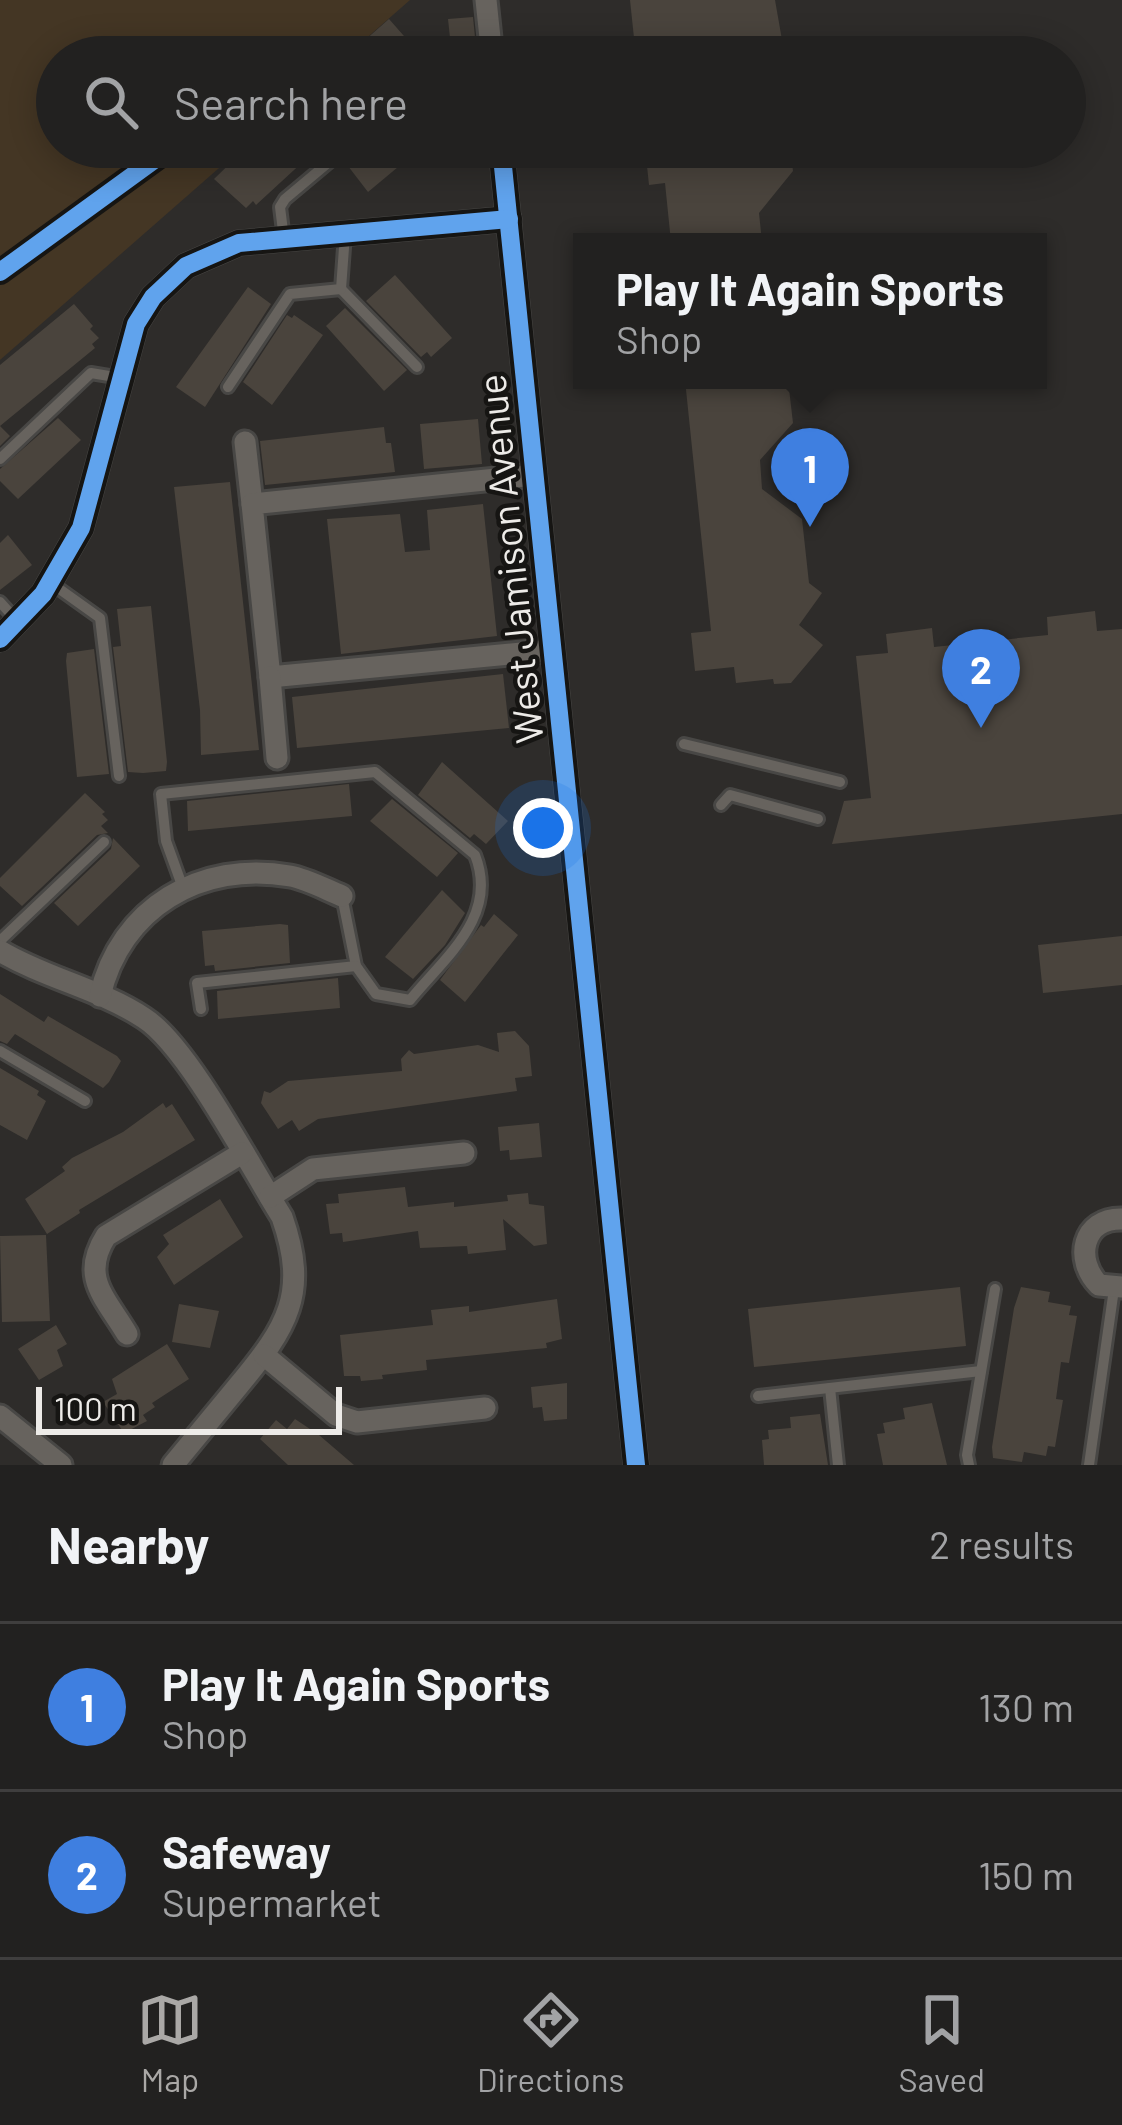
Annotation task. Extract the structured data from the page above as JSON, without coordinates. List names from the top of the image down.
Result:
{
  "streets": {
    "street": ["West Jamison Avenue"]
  },
  "scale_bar": "100 m",
  "page": {
    "search": "Search here",
    "popup": ["Play It Again Sports", "Shop"],
    "pins": ["1", "2"],
    "scale": "100 m",
    "heading": ["Nearby", "2 results"],
    "list": [
      {
        "mark": "1",
        "name": "Play It Again Sports",
        "note": "Shop",
        "value": "130 m"
      },
      {
        "mark": "2",
        "name": "Safeway",
        "note": "Supermarket",
        "value": "150 m"
      }
    ],
    "nav": ["Map", "Directions", "Saved"]
  }
}
